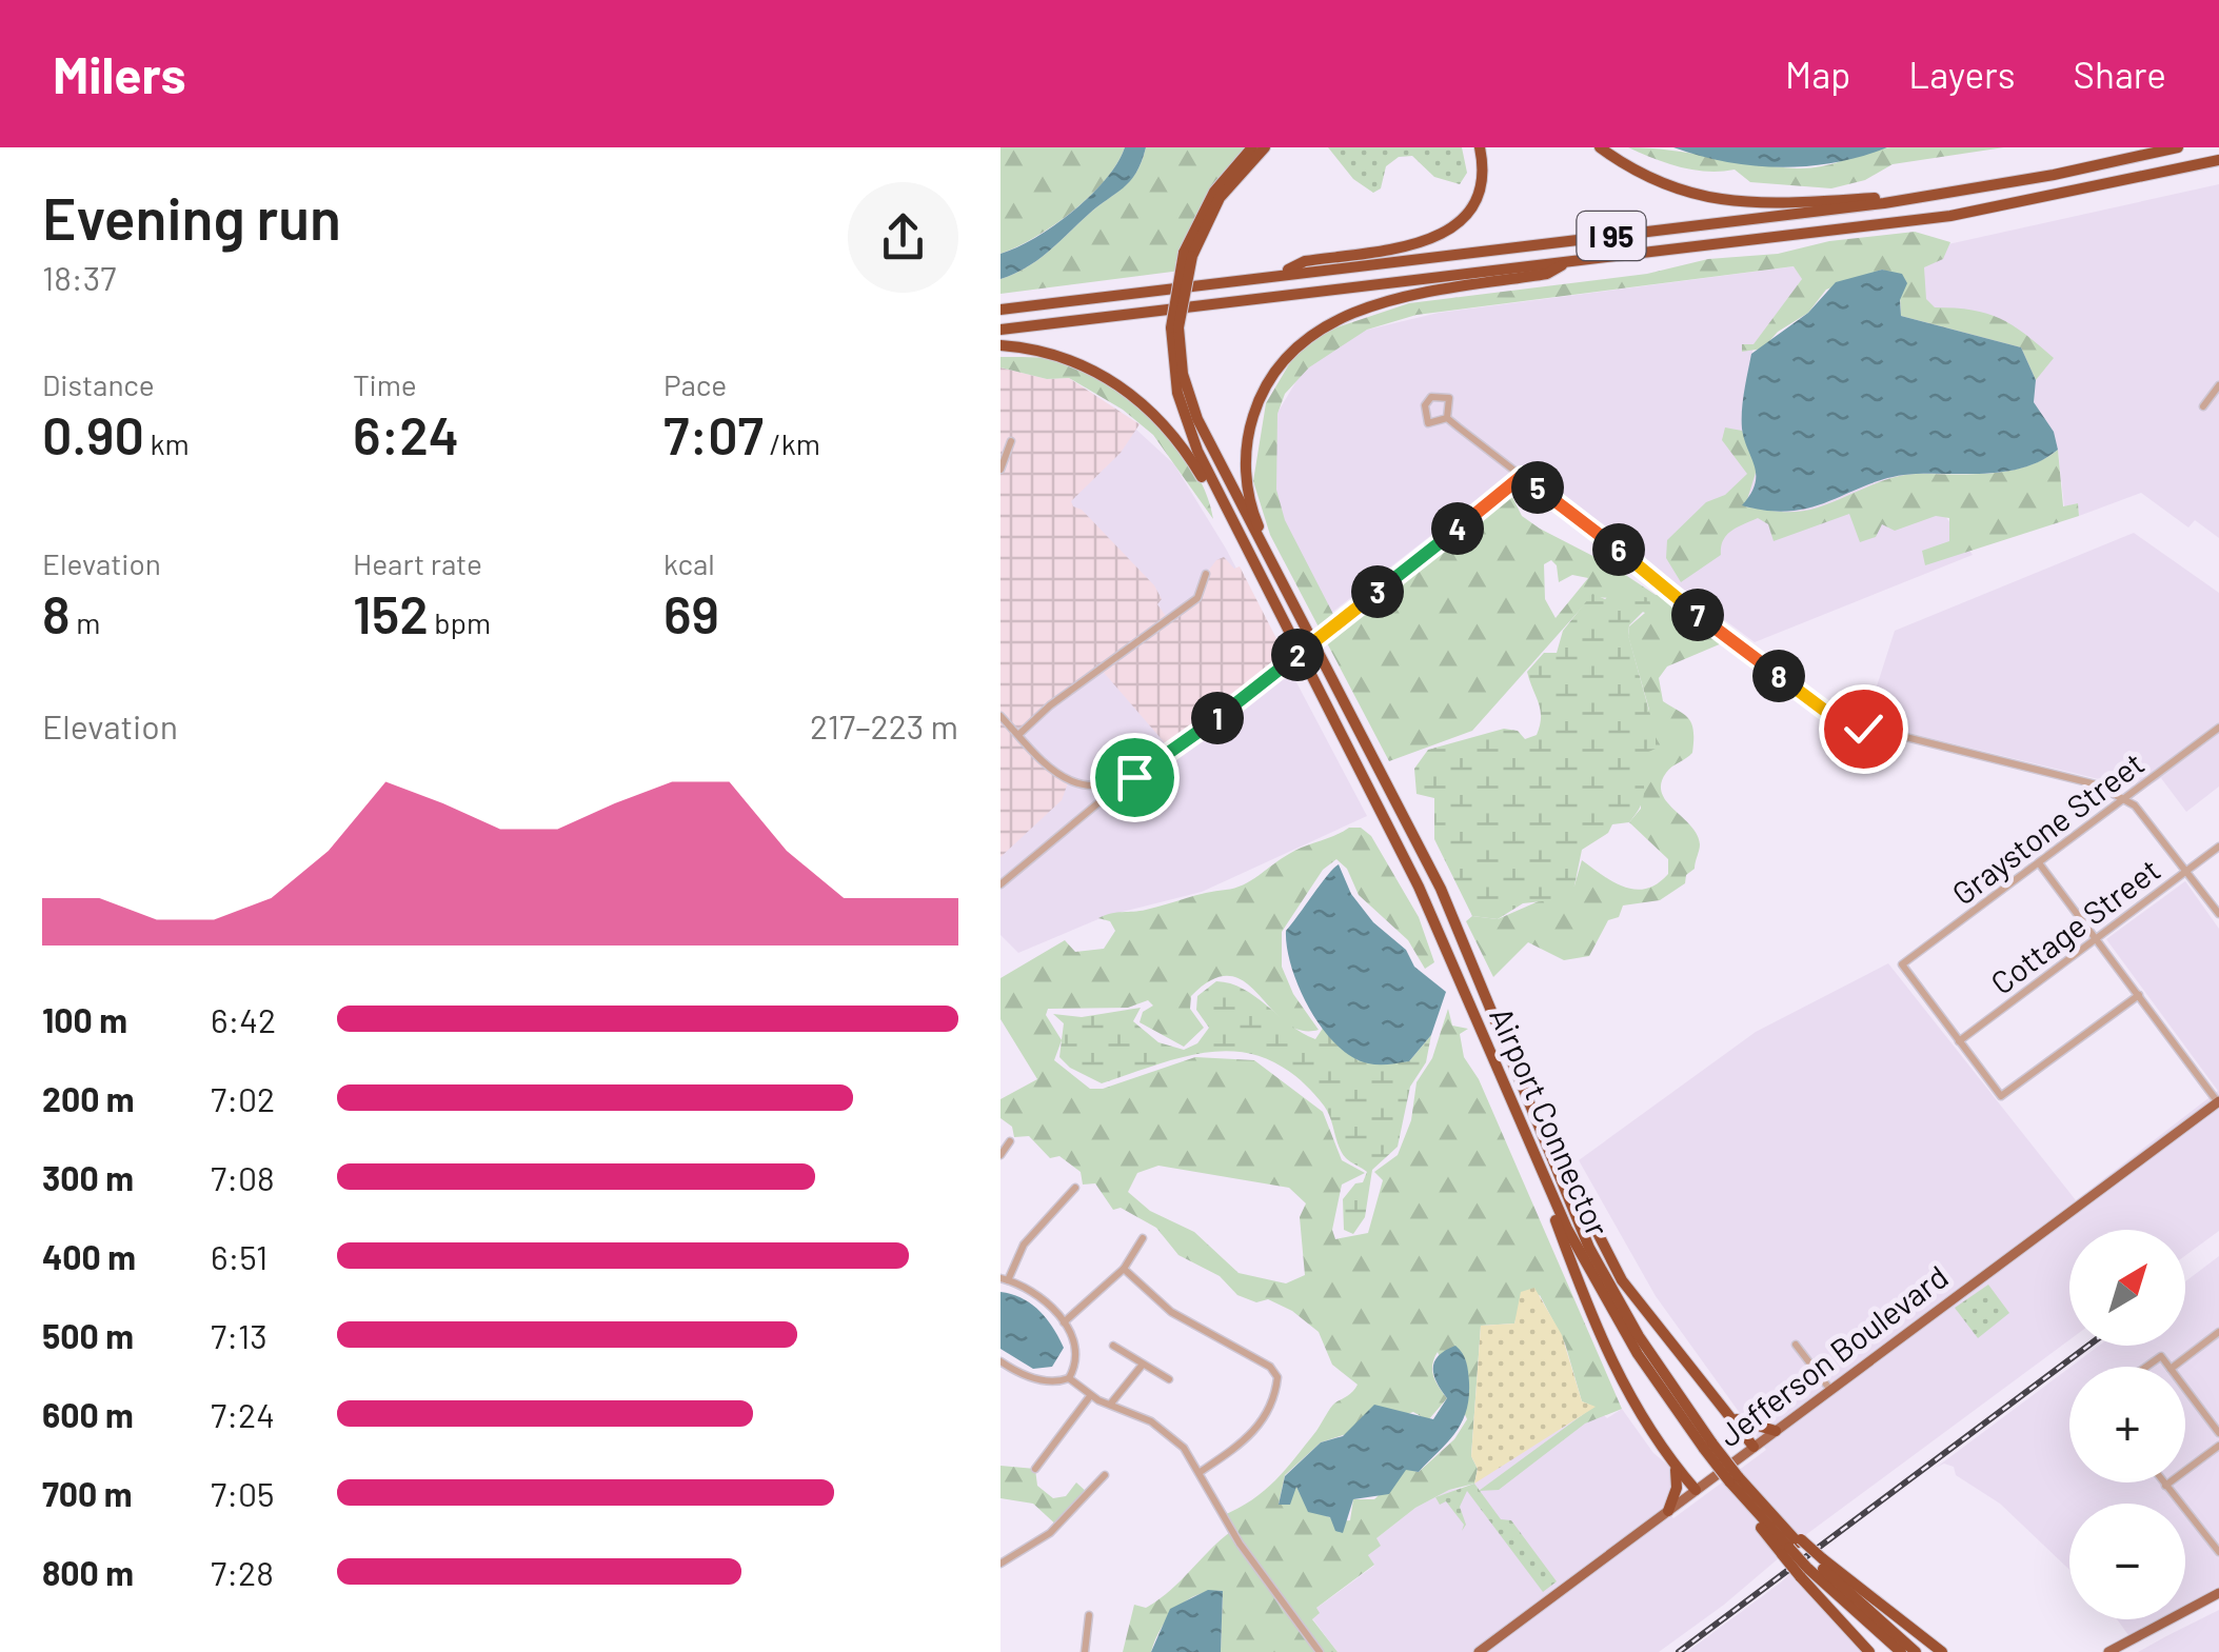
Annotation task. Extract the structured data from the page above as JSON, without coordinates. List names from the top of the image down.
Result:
{
  "streets": {
    "highway": ["I 95", "Airport Connector"],
    "main road": ["Jefferson Boulevard"],
    "street": ["Graystone Street", "Cottage Street"]
  },
  "crossings": [
    ["Graystone Street", "Cottage Street"]
  ],
  "north": "top right",
  "page": {
    "header": "Milers",
    "nav": ["Map", "Layers", "Share"],
    "heading": ["Evening run", "18:37"],
    "stats": [
      ["Distance", "0.90 km"],
      ["Time", "6:24"],
      ["Pace", "7:07 /km"],
      ["Elevation", "8 m"],
      ["Heart rate", "152 bpm"],
      ["kcal", "69"]
    ],
    "pins": [
      "5",
      "4",
      "6",
      "3",
      "7",
      "2",
      "8",
      "1"
    ],
    "chart": ["Elevation", "217–223 m"],
    "list": [
      {
        "name": "100 m",
        "note": "6:42"
      },
      {
        "name": "200 m",
        "note": "7:02"
      },
      {
        "name": "300 m",
        "note": "7:08"
      },
      {
        "name": "400 m",
        "note": "6:51"
      },
      {
        "name": "500 m",
        "note": "7:13"
      },
      {
        "name": "600 m",
        "note": "7:24"
      },
      {
        "name": "700 m",
        "note": "7:05"
      },
      {
        "name": "800 m",
        "note": "7:28"
      }
    ],
    "map_buttons": ["+", "−"]
  }
}
